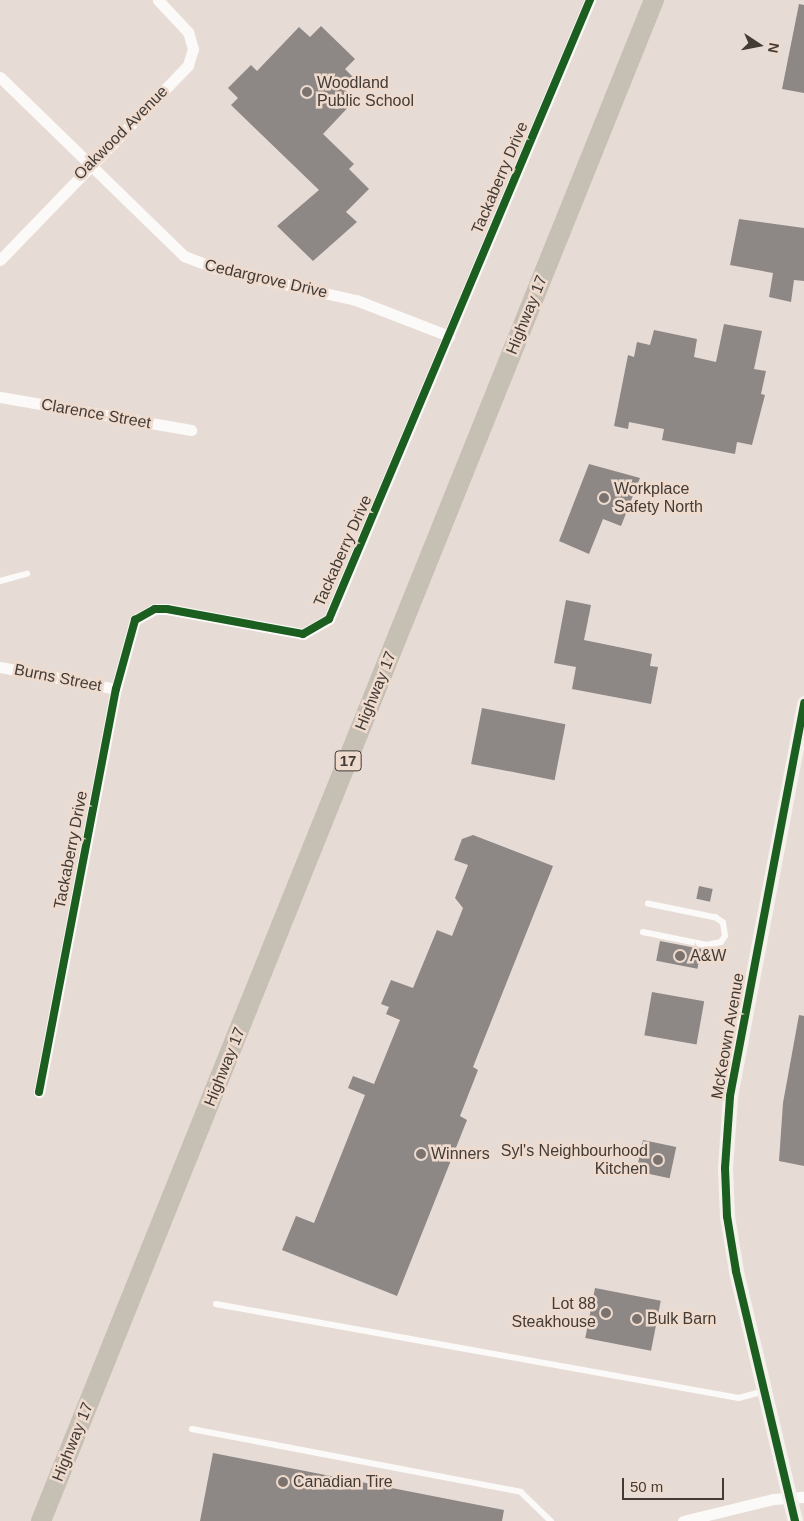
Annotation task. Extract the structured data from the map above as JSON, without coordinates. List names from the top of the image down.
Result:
{
  "streets": {
    "highway": ["Highway 17", "17"],
    "street": [
      "Oakwood Avenue",
      "Tackaberry Drive",
      "Cedargrove Drive",
      "Clarence Street",
      "Burns Street",
      "McKeown Avenue"
    ]
  },
  "crossings": [
    ["Oakwood Avenue", "Cedargrove Drive"],
    ["Tackaberry Drive", "Cedargrove Drive"],
    ["Tackaberry Drive", "Burns Street"]
  ],
  "places": [
    "Woodland Public School",
    "Workplace Safety North",
    "A&W",
    "Winners",
    "Syl's Neighbourhood Kitchen",
    "Lot 88 Steakhouse",
    "Bulk Barn",
    "Canadian Tire"
  ],
  "scale_bar": "50 m",
  "north": "right"
}
